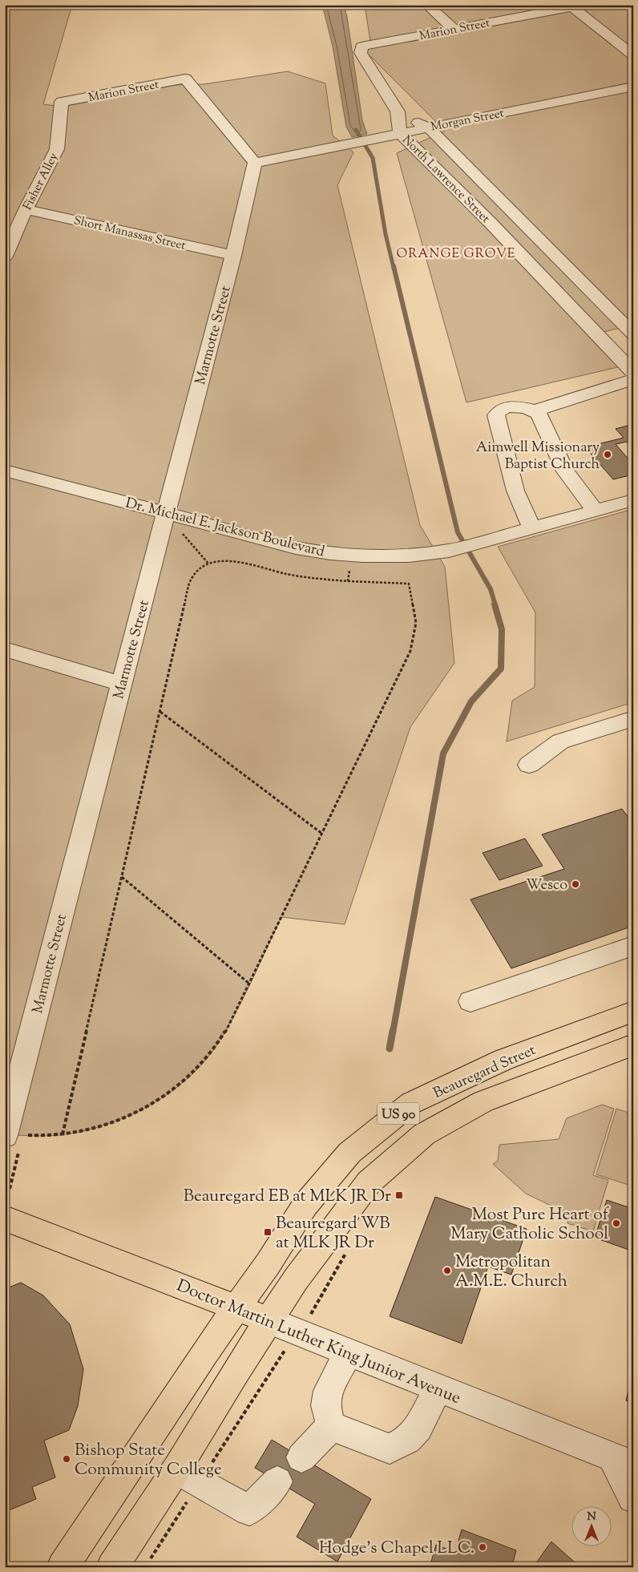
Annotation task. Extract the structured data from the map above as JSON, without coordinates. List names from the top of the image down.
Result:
{
  "streets": {
    "main road": ["Beauregard Street", "US 90", "Doctor Martin Luther King Junior Avenue"],
    "street": [
      "Marion Street",
      "Morgan Street",
      "North Lawrence Street",
      "Fisher Alley",
      "Short Manassas Street",
      "Marmotte Street",
      "Dr. Michael E. Jackson Boulevard"
    ]
  },
  "crossings": [
    ["Marion Street", "Morgan Street"],
    ["Marion Street", "North Lawrence Street"],
    ["Marion Street", "Fisher Alley"],
    ["Marion Street", "Marmotte Street"],
    ["Morgan Street", "North Lawrence Street"],
    ["Morgan Street", "Marmotte Street"],
    ["Fisher Alley", "Short Manassas Street"],
    ["Short Manassas Street", "Marmotte Street"],
    ["Marmotte Street", "Dr. Michael E. Jackson Boulevard"],
    ["Beauregard Street", "US 90"],
    ["Beauregard Street", "Doctor Martin Luther King Junior Avenue"],
    ["US 90", "Doctor Martin Luther King Junior Avenue"]
  ],
  "districts": ["ORANGE GROVE"],
  "places": {
    "other": [
      "Aimwell Missionary Baptist Church",
      "Wesco",
      "Most Pure Heart of Mary Catholic School",
      "Metropolitan A.M.E. Church",
      "Bishop State Community College",
      "Hodge's Chapel LLC."
    ],
    "transit": ["Beauregard EB at MLK JR Dr", "Beauregard WB at MLK JR Dr"]
  },
  "north": "top"
}
